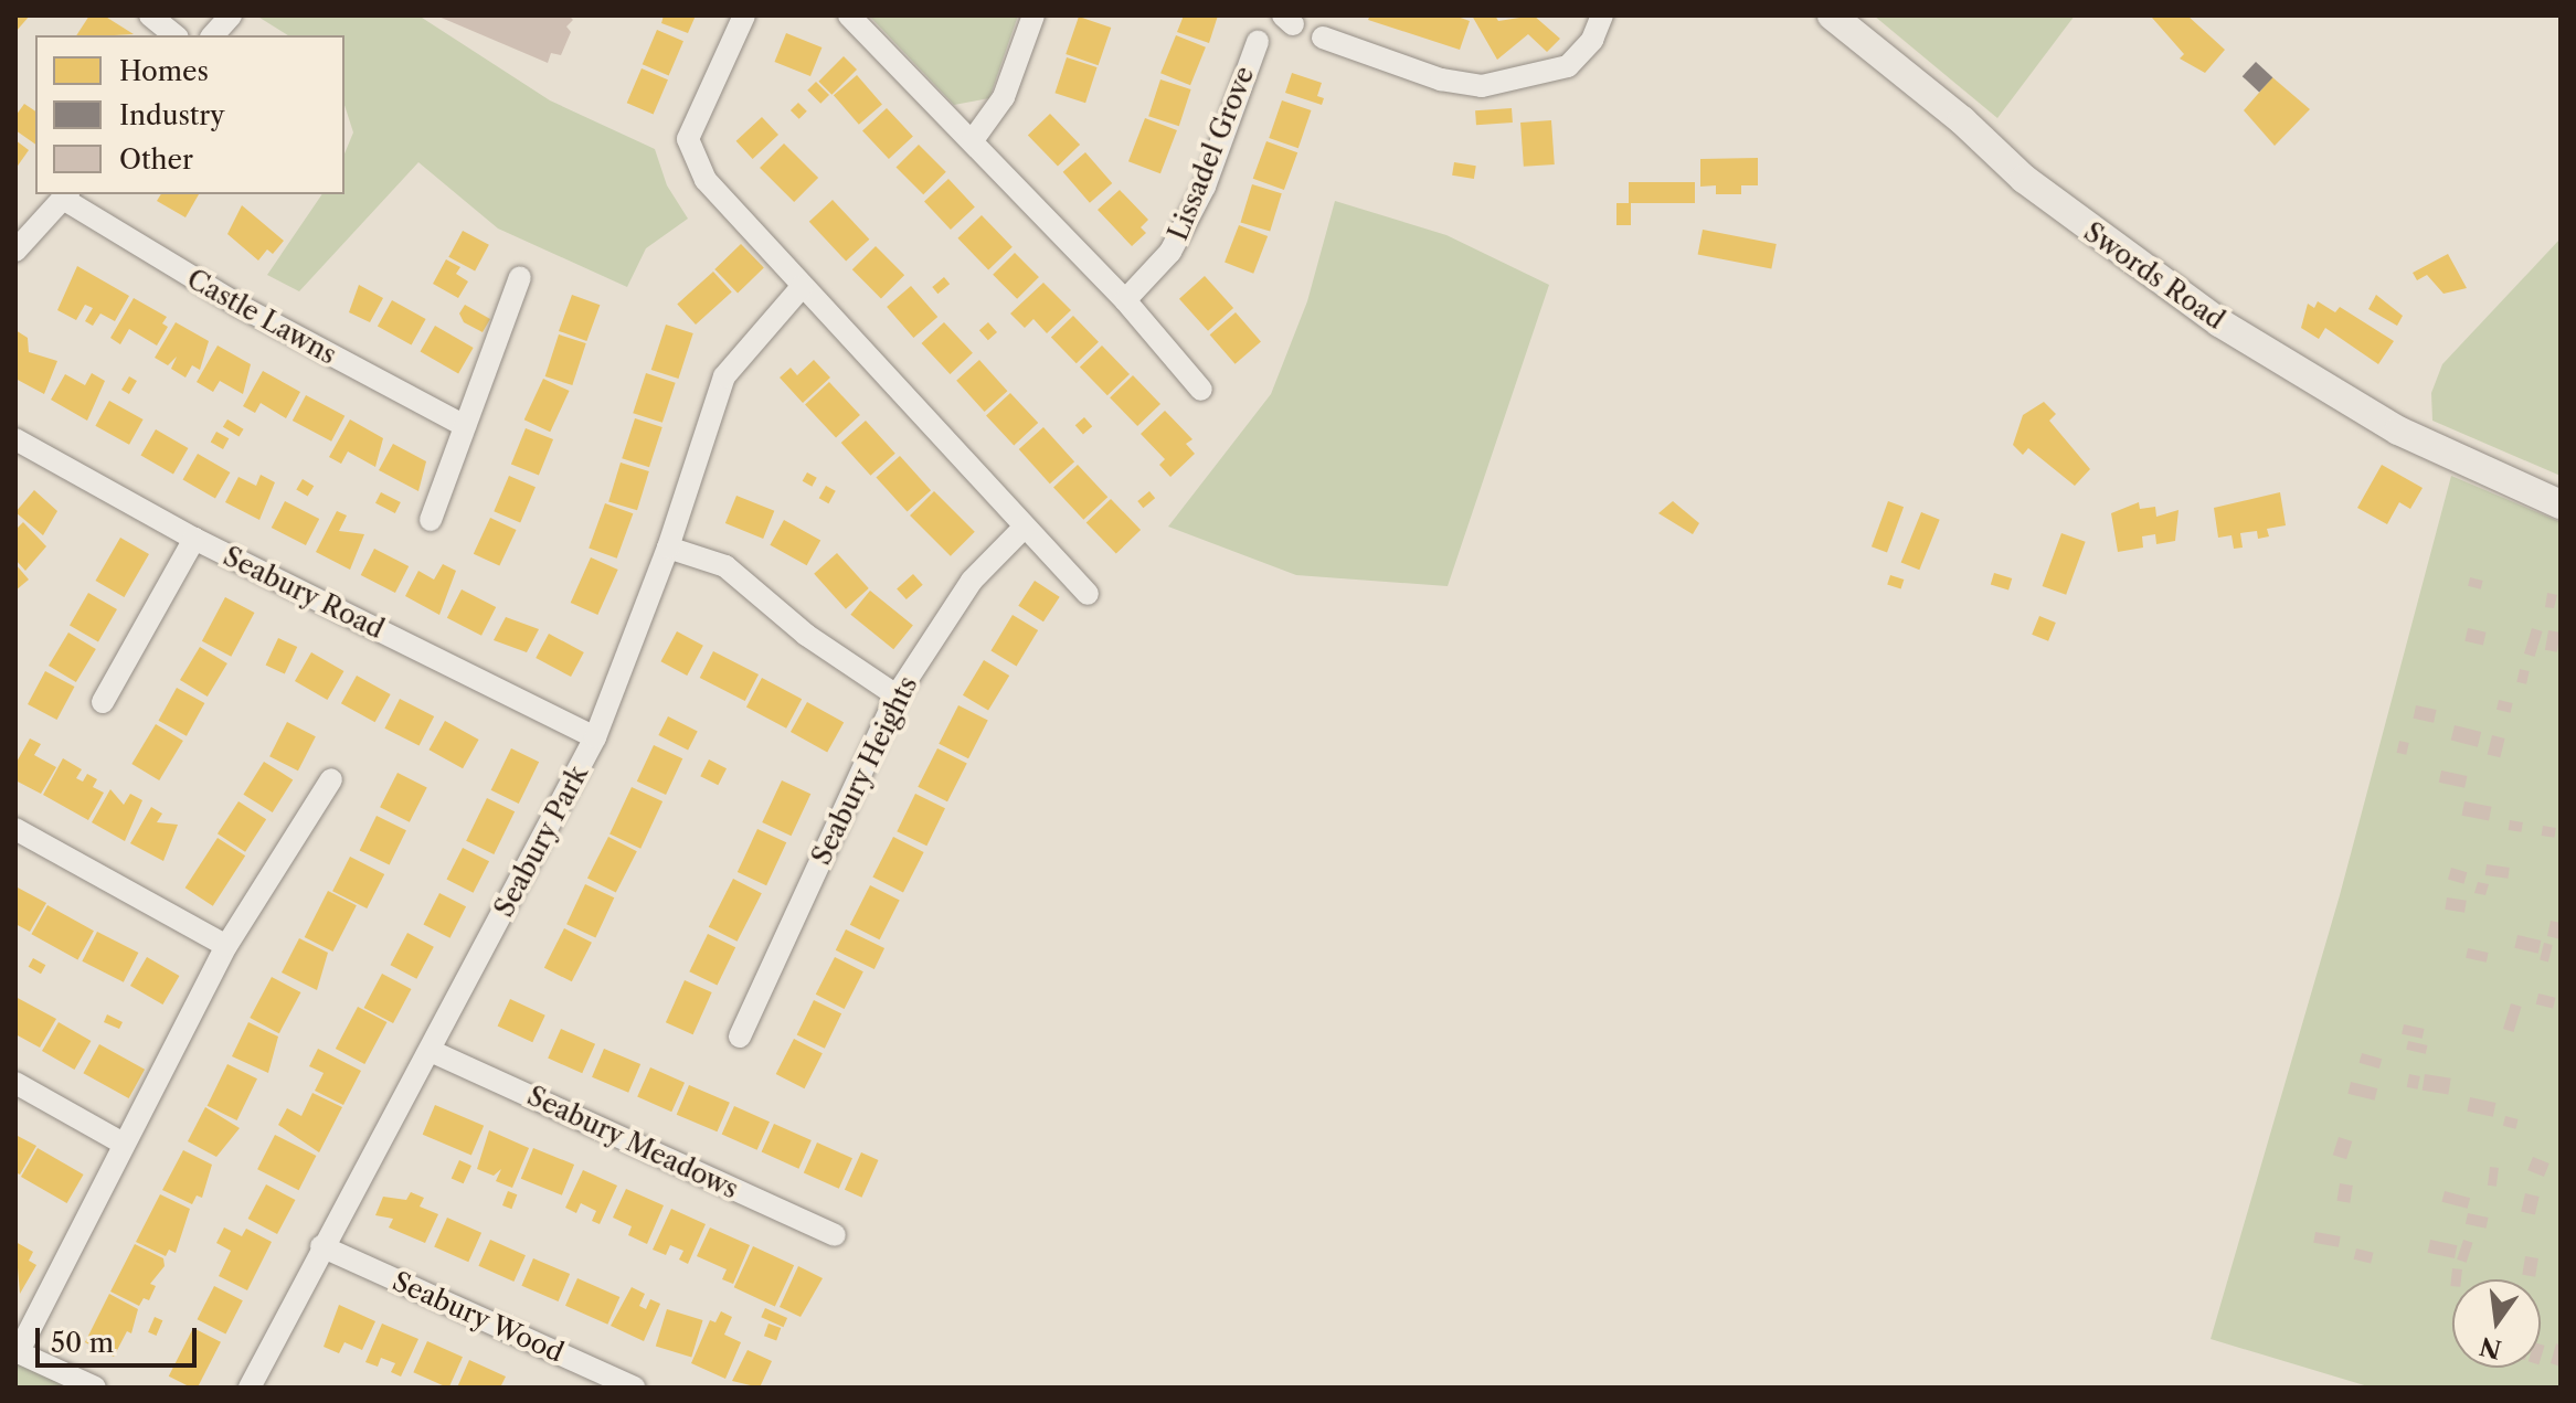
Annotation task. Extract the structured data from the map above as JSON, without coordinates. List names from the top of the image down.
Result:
{
  "streets": {
    "main road": ["Swords Road"],
    "street": [
      "Lissadel Grove",
      "Castle Lawns",
      "Seabury Road",
      "Seabury Heights",
      "Seabury Park",
      "Seabury Meadows",
      "Seabury Wood"
    ]
  },
  "crossings": [
    ["Seabury Road", "Seabury Park"],
    ["Seabury Park", "Seabury Meadows"],
    ["Seabury Park", "Seabury Wood"]
  ],
  "legend": ["Homes", "Industry", "Other"],
  "scale_bar": "50 m",
  "north": "bottom"
}
